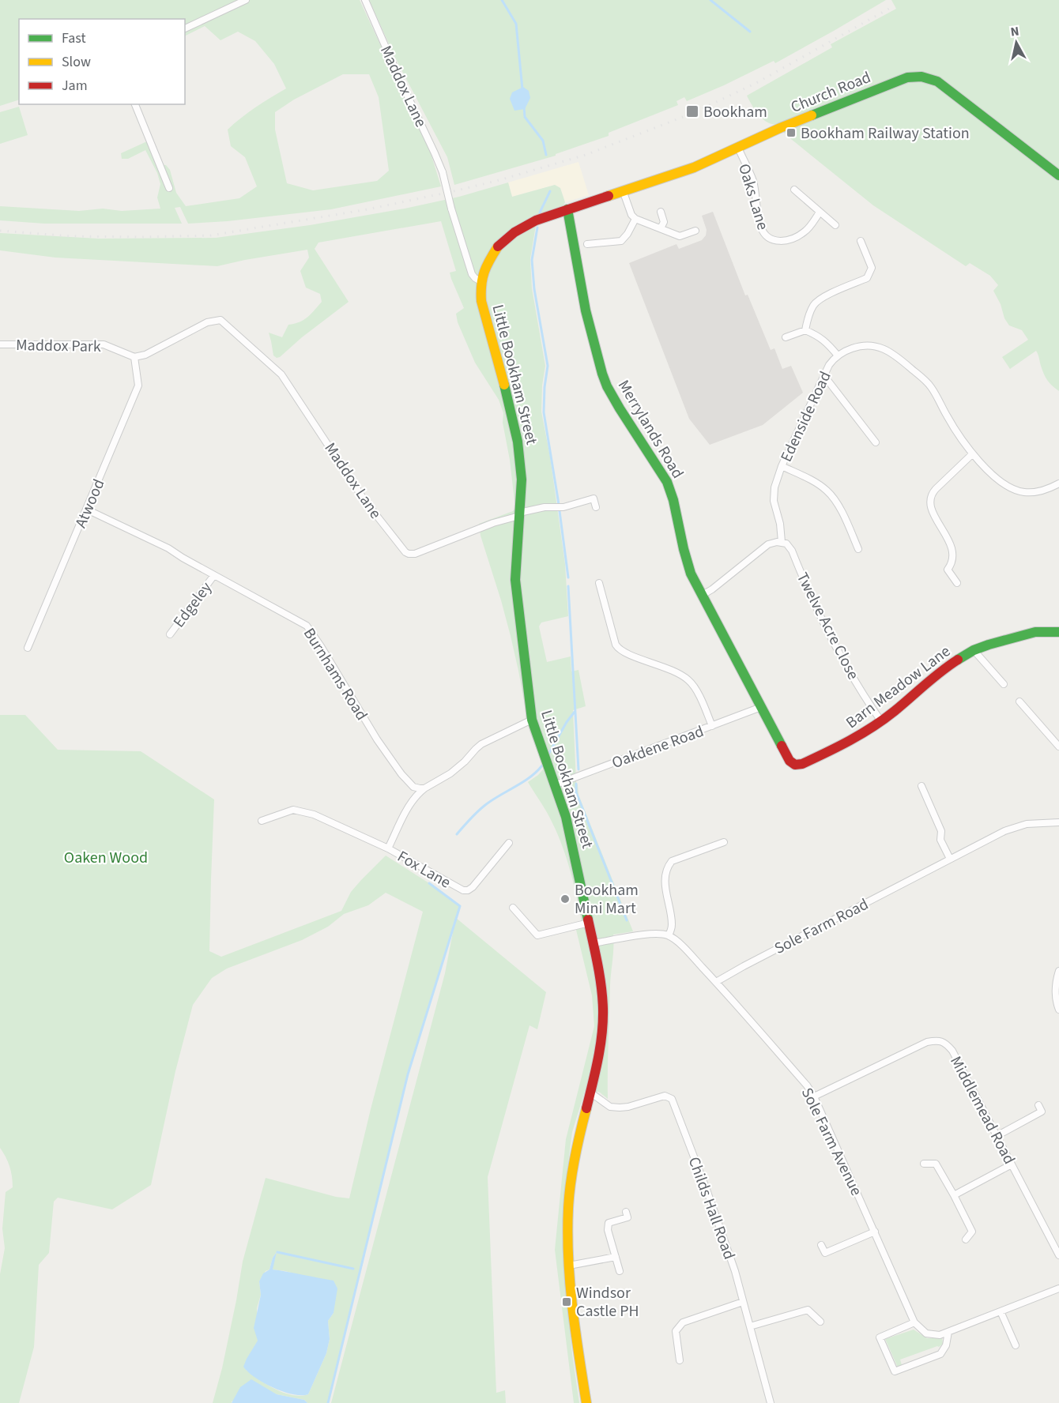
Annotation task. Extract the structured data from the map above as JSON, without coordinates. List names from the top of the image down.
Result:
{
  "streets": {
    "street": [
      "Maddox Lane",
      "Church Road",
      "Oaks Lane",
      "Maddox Park",
      "Little Bookham Street",
      "Edenside Road",
      "Merrylands Road",
      "Atwood",
      "Edgeley",
      "Twelve Acre Close",
      "Burnhams Road",
      "Barn Meadow Lane",
      "Oakdene Road",
      "Fox Lane",
      "Sole Farm Road",
      "Middlemead Road",
      "Sole Farm Avenue",
      "Childs Hall Road"
    ]
  },
  "crossings": [
    ["Maddox Lane", "Maddox Park"],
    ["Maddox Lane", "Little Bookham Street"],
    ["Maddox Lane", "Atwood"],
    ["Church Road", "Oaks Lane"],
    ["Church Road", "Little Bookham Street"],
    ["Church Road", "Merrylands Road"],
    ["Maddox Park", "Atwood"],
    ["Little Bookham Street", "Oakdene Road"],
    ["Little Bookham Street", "Childs Hall Road"],
    ["Edenside Road", "Twelve Acre Close"],
    ["Merrylands Road", "Barn Meadow Lane"],
    ["Merrylands Road", "Oakdene Road"],
    ["Atwood", "Burnhams Road"],
    ["Edgeley", "Burnhams Road"],
    ["Twelve Acre Close", "Barn Meadow Lane"],
    ["Burnhams Road", "Fox Lane"],
    ["Barn Meadow Lane", "Oakdene Road"],
    ["Sole Farm Road", "Sole Farm Avenue"],
    ["Middlemead Road", "Sole Farm Avenue"]
  ],
  "parks": ["Oaken Wood"],
  "places": {
    "transit": ["Bookham", "Bookham Railway Station", "Windsor Castle PH"],
    "other": ["Bookham Mini Mart"]
  },
  "legend": ["Fast", "Slow", "Jam"],
  "north": "top"
}
